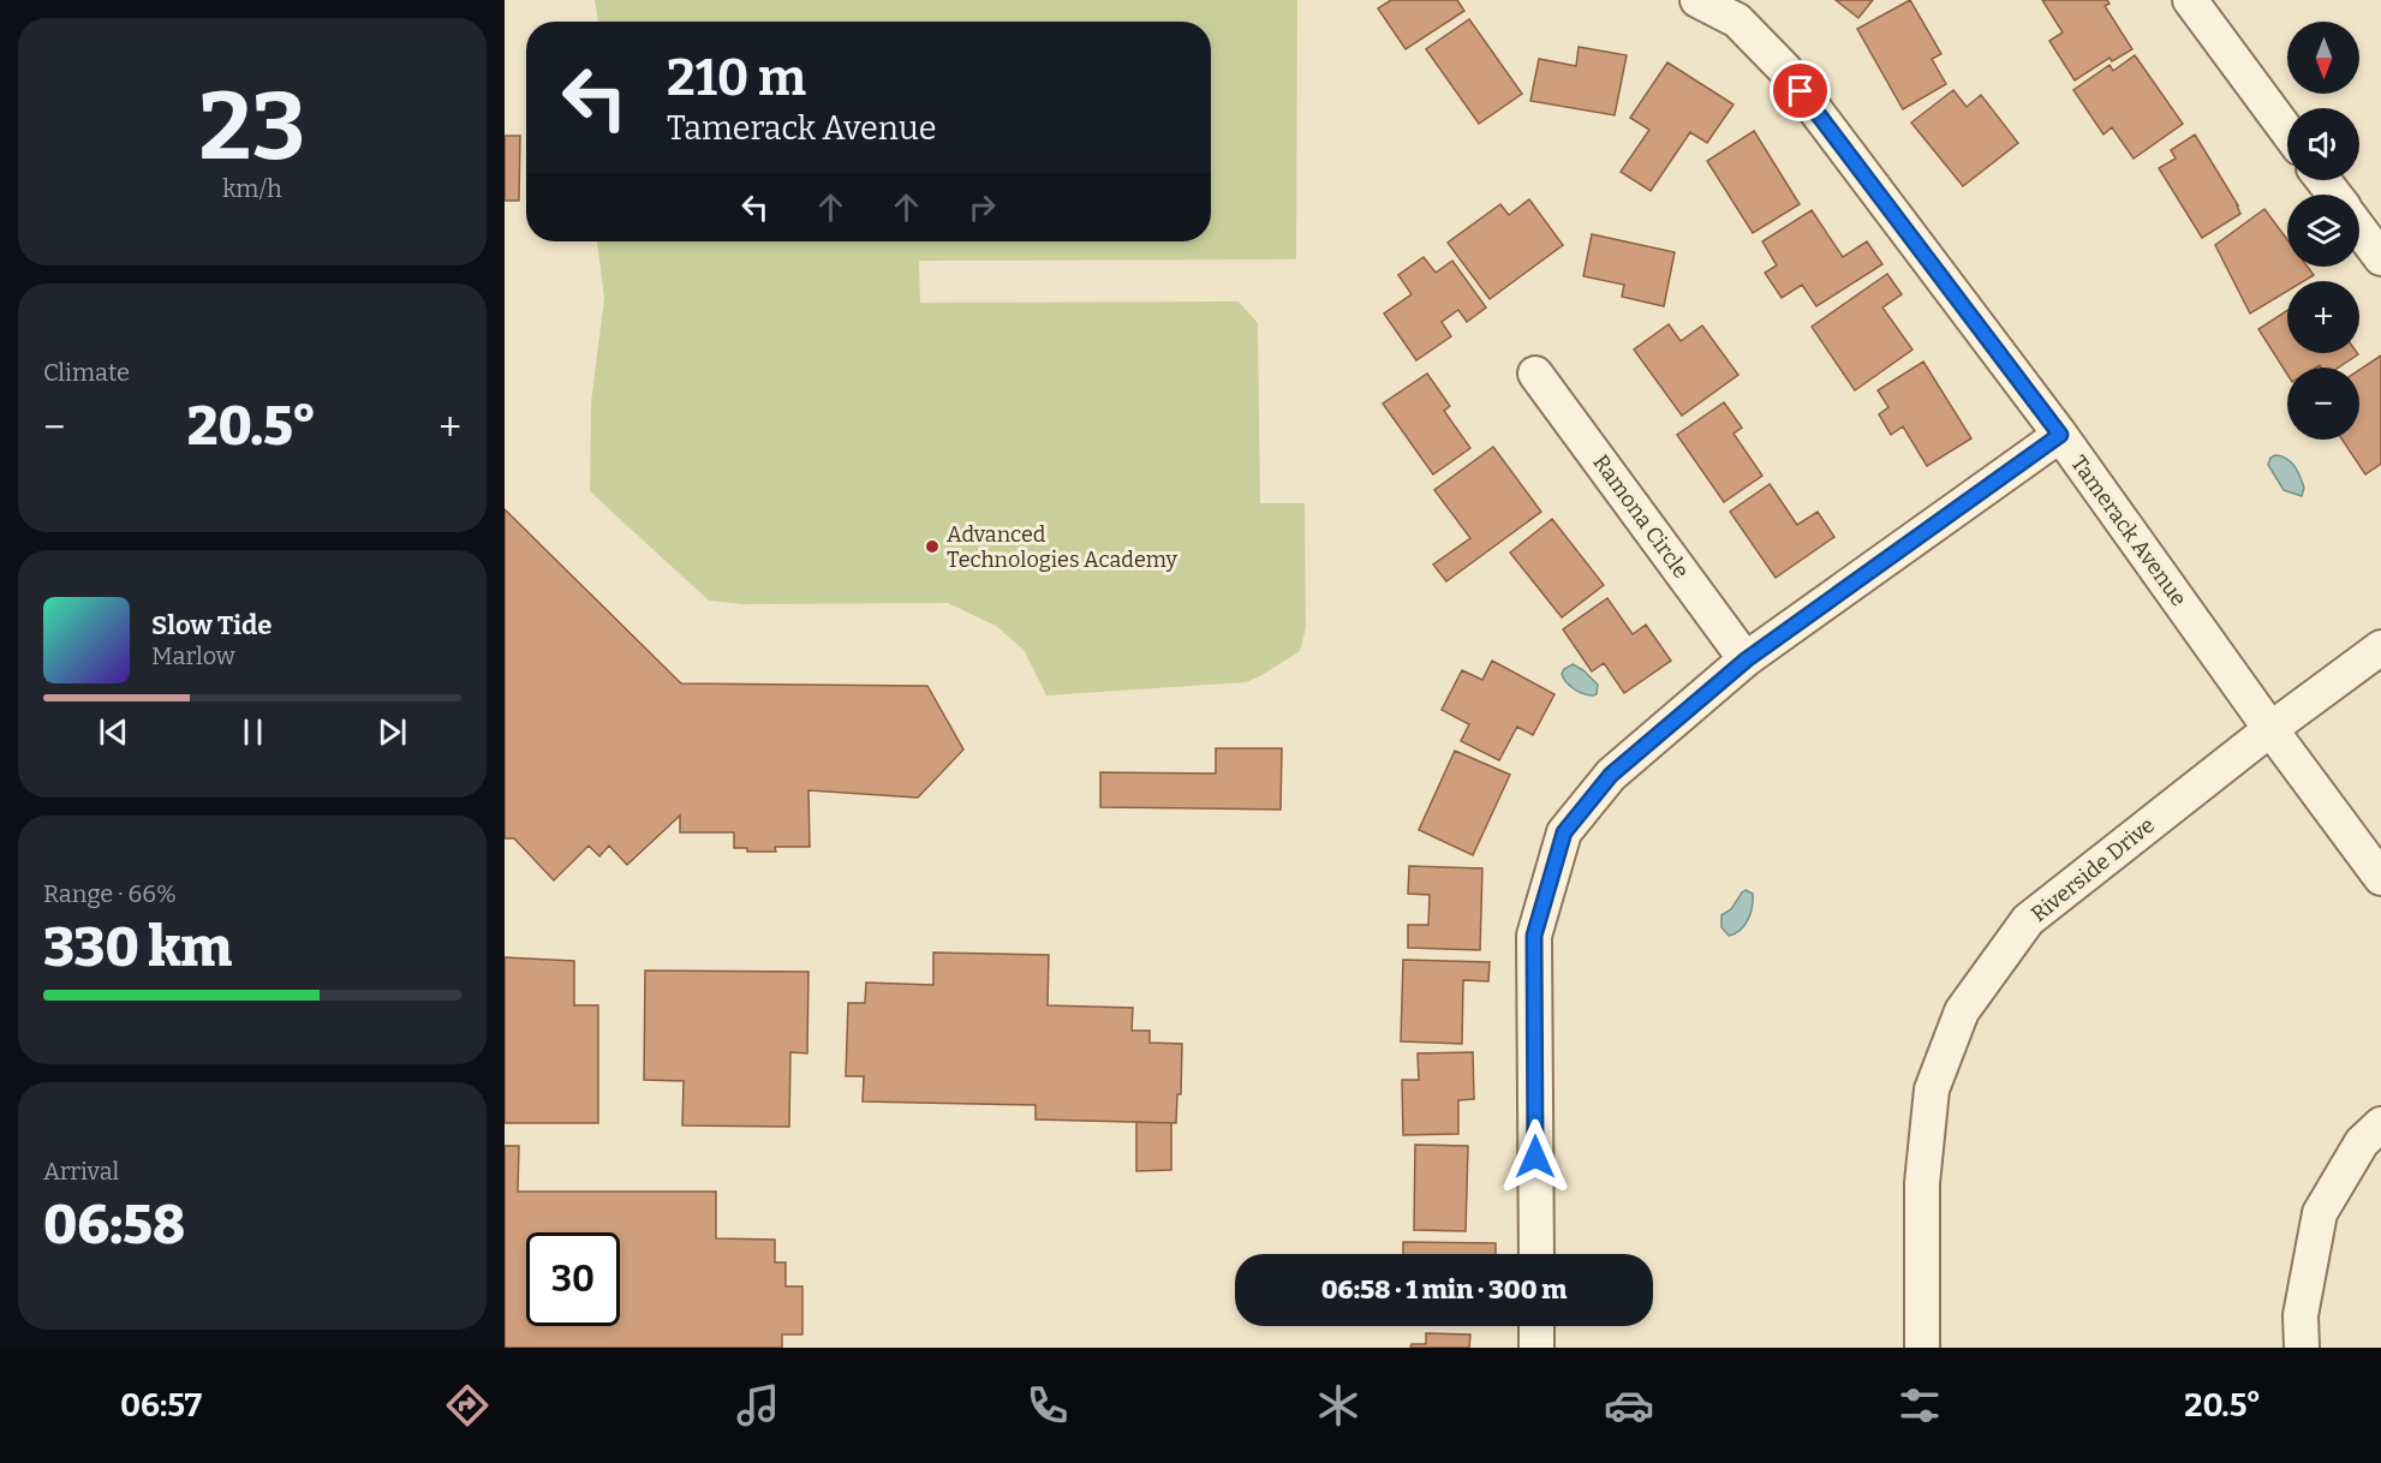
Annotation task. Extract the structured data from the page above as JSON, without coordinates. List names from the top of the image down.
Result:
{
  "streets": {
    "street": ["Ramona Circle", "Tamerack Avenue", "Riverside Drive"]
  },
  "crossings": [
    ["Tamerack Avenue", "Riverside Drive"]
  ],
  "places": ["Advanced Technologies Academy"],
  "north": "bottom",
  "page": {
    "tile": [
      ["23", "km/h"],
      "Climate",
      ["Range · 66%", "330 km"],
      ["Arrival", "06:58"]
    ],
    "map_buttons": ["+", "−"],
    "turn": ["210 m", "Tamerack Avenue"],
    "heat": ["−", "20.5°", "+"],
    "song": ["Slow Tide", "Marlow"],
    "limit": "30",
    "trip": "06:58 · 1 min · 300 m",
    "tabs": ["06:57", "20.5°"]
  }
}
